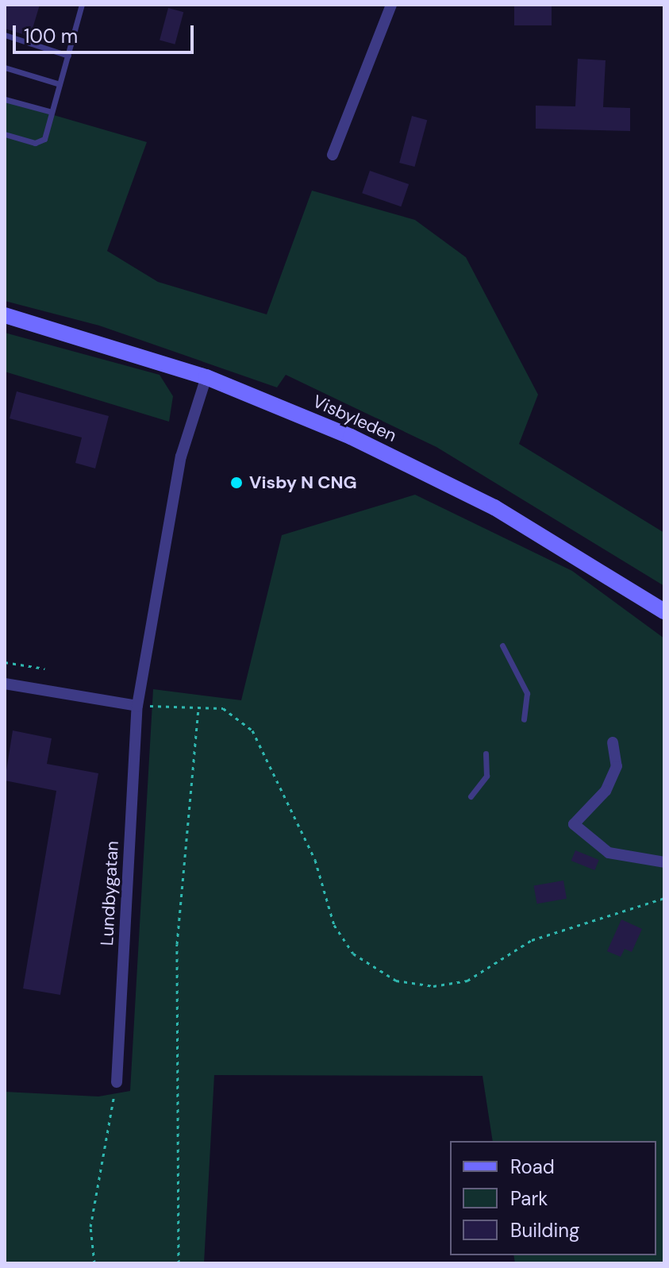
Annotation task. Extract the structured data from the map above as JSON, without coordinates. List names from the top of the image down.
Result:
{
  "streets": {
    "main road": ["Visbyleden"],
    "street": ["Lundbygatan"]
  },
  "crossings": [
    ["Visbyleden", "Lundbygatan"]
  ],
  "places": ["Visby N CNG"],
  "legend": ["Road", "Park", "Building"],
  "scale_bar": "100 m"
}
